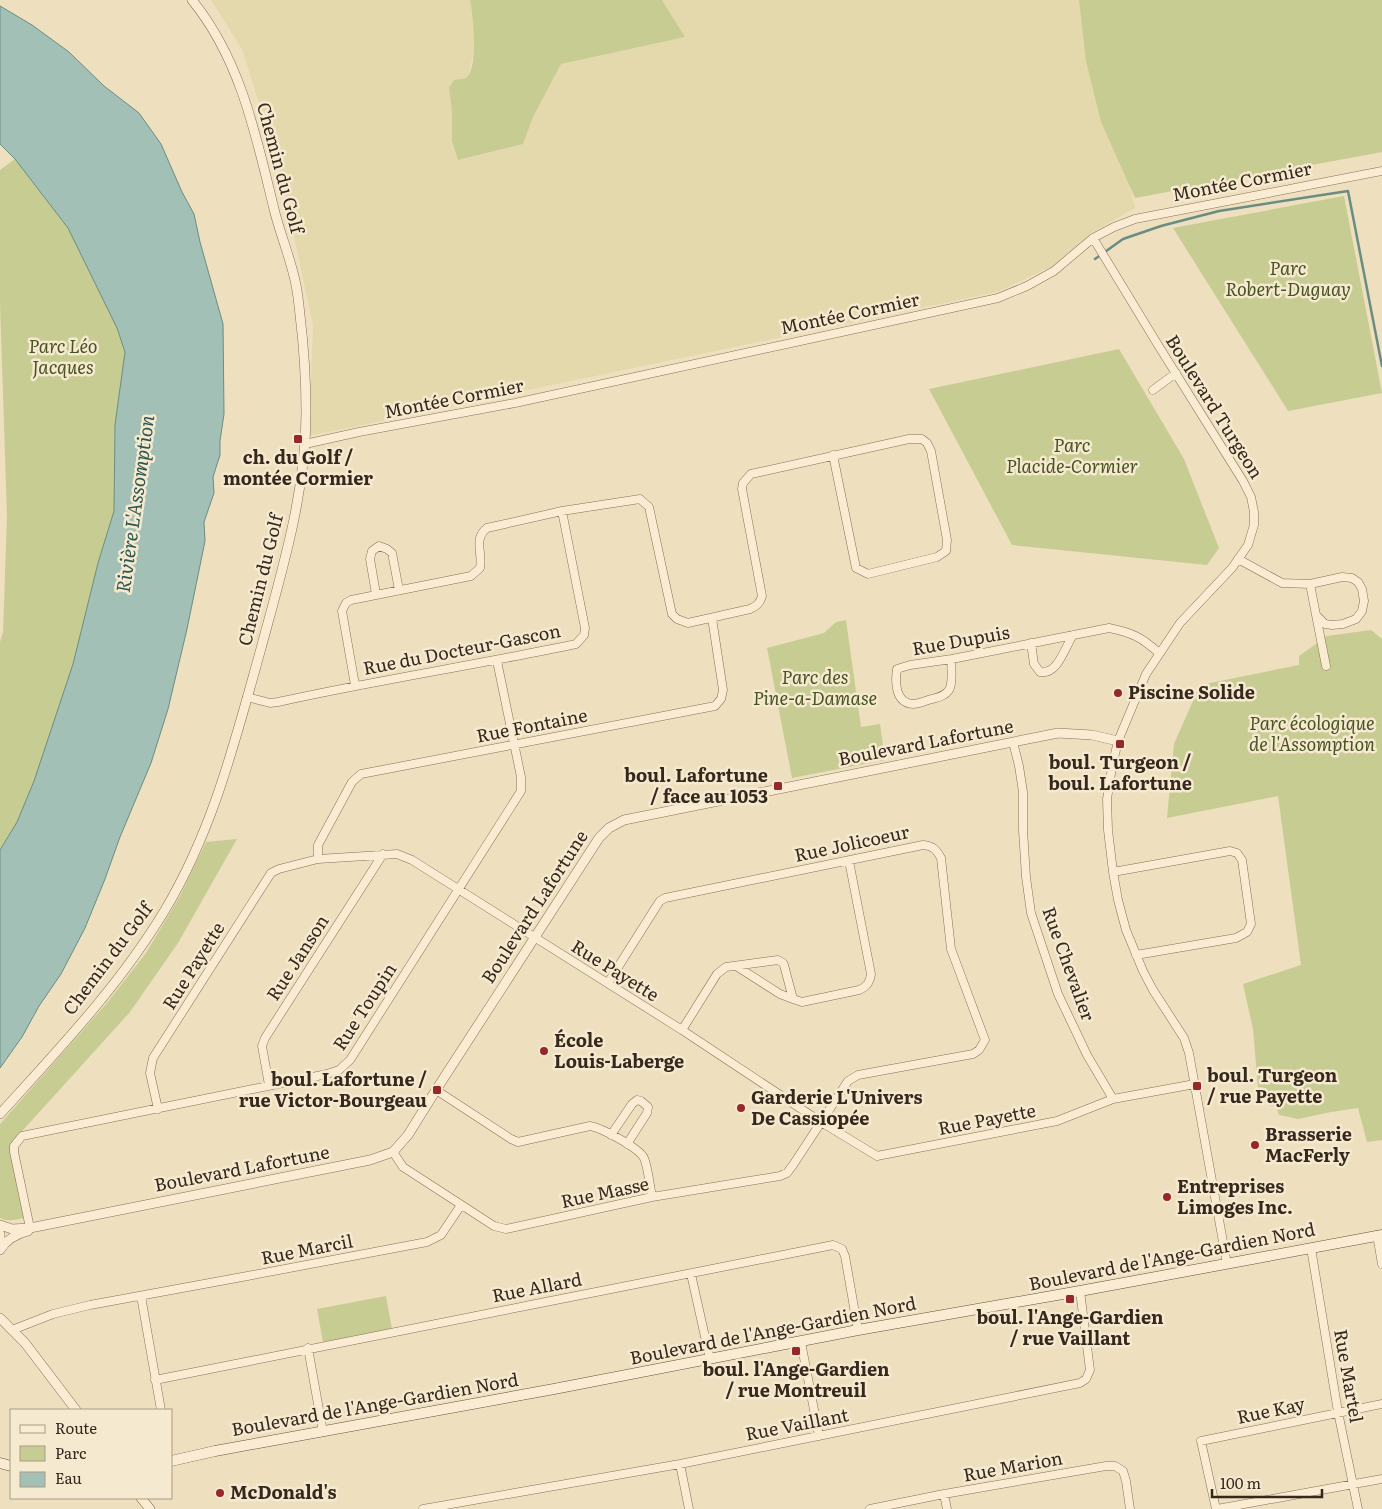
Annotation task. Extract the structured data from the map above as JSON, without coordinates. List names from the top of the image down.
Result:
{
  "streets": {
    "main road": ["Boulevard de l'Ange-Gardien Nord"],
    "street": [
      "Chemin du Golf",
      "Montée Cormier",
      "Boulevard Turgeon",
      "Rue Dupuis",
      "Rue du Docteur-Gascon",
      "Rue Fontaine",
      "Boulevard Lafortune",
      "Rue Jolicoeur",
      "Rue Janson",
      "Rue Chevalier",
      "Rue Payette",
      "Rue Toupin",
      "Rue Masse",
      "Rue Marcil",
      "Rue Allard",
      "Rue Martel",
      "Rue Kay",
      "Rue Vaillant",
      "Rue Marion"
    ]
  },
  "crossings": [
    ["Chemin du Golf", "Montée Cormier"],
    ["Chemin du Golf", "Rue du Docteur-Gascon"],
    ["Montée Cormier", "Boulevard Turgeon"],
    ["Boulevard Turgeon", "Rue Dupuis"],
    ["Boulevard Turgeon", "Boulevard Lafortune"],
    ["Boulevard Turgeon", "Rue Payette"],
    ["Boulevard Turgeon", "Boulevard de l'Ange-Gardien Nord"],
    ["Rue du Docteur-Gascon", "Rue Toupin"],
    ["Rue Fontaine", "Rue Payette"],
    ["Rue Fontaine", "Rue Toupin"],
    ["Boulevard Lafortune", "Rue Chevalier"],
    ["Boulevard Lafortune", "Rue Payette"],
    ["Boulevard Lafortune", "Rue Toupin"],
    ["Boulevard Lafortune", "Rue Masse"],
    ["Rue Jolicoeur", "Rue Payette"],
    ["Rue Jolicoeur", "Rue Masse"],
    ["Rue Janson", "Rue Payette"],
    ["Rue Janson", "Rue Toupin"],
    ["Rue Chevalier", "Rue Payette"],
    ["Rue Payette", "Rue Toupin"],
    ["Rue Payette", "Rue Masse"],
    ["Rue Masse", "Rue Marcil"],
    ["Boulevard de l'Ange-Gardien Nord", "Rue Allard"],
    ["Boulevard de l'Ange-Gardien Nord", "Rue Martel"],
    ["Boulevard de l'Ange-Gardien Nord", "Rue Vaillant"],
    ["Rue Martel", "Rue Kay"]
  ],
  "water": ["Rivière L'Assomption"],
  "parks": [
    "Parc Robert-Duguay",
    "Parc Léo Jacques",
    "Parc Placide-Cormier",
    "Parc des Pine-a-Damase",
    "Parc écologique de l'Assomption"
  ],
  "places": {
    "transit": [
      "ch. du Golf / montée Cormier",
      "boul. Turgeon / boul. Lafortune",
      "boul. Lafortune / face au 1053",
      "boul. Turgeon / rue Payette",
      "boul. Lafortune / rue Victor-Bourgeau",
      "boul. l'Ange-Gardien / rue Vaillant",
      "boul. l'Ange-Gardien / rue Montreuil"
    ],
    "other": [
      "Piscine Solide",
      "École Louis-Laberge",
      "Garderie L'Univers De Cassiopée",
      "Brasserie MacFerly",
      "Entreprises Limoges Inc.",
      "McDonald's"
    ]
  },
  "legend": ["Route", "Parc", "Eau"],
  "scale_bar": "100 m"
}
